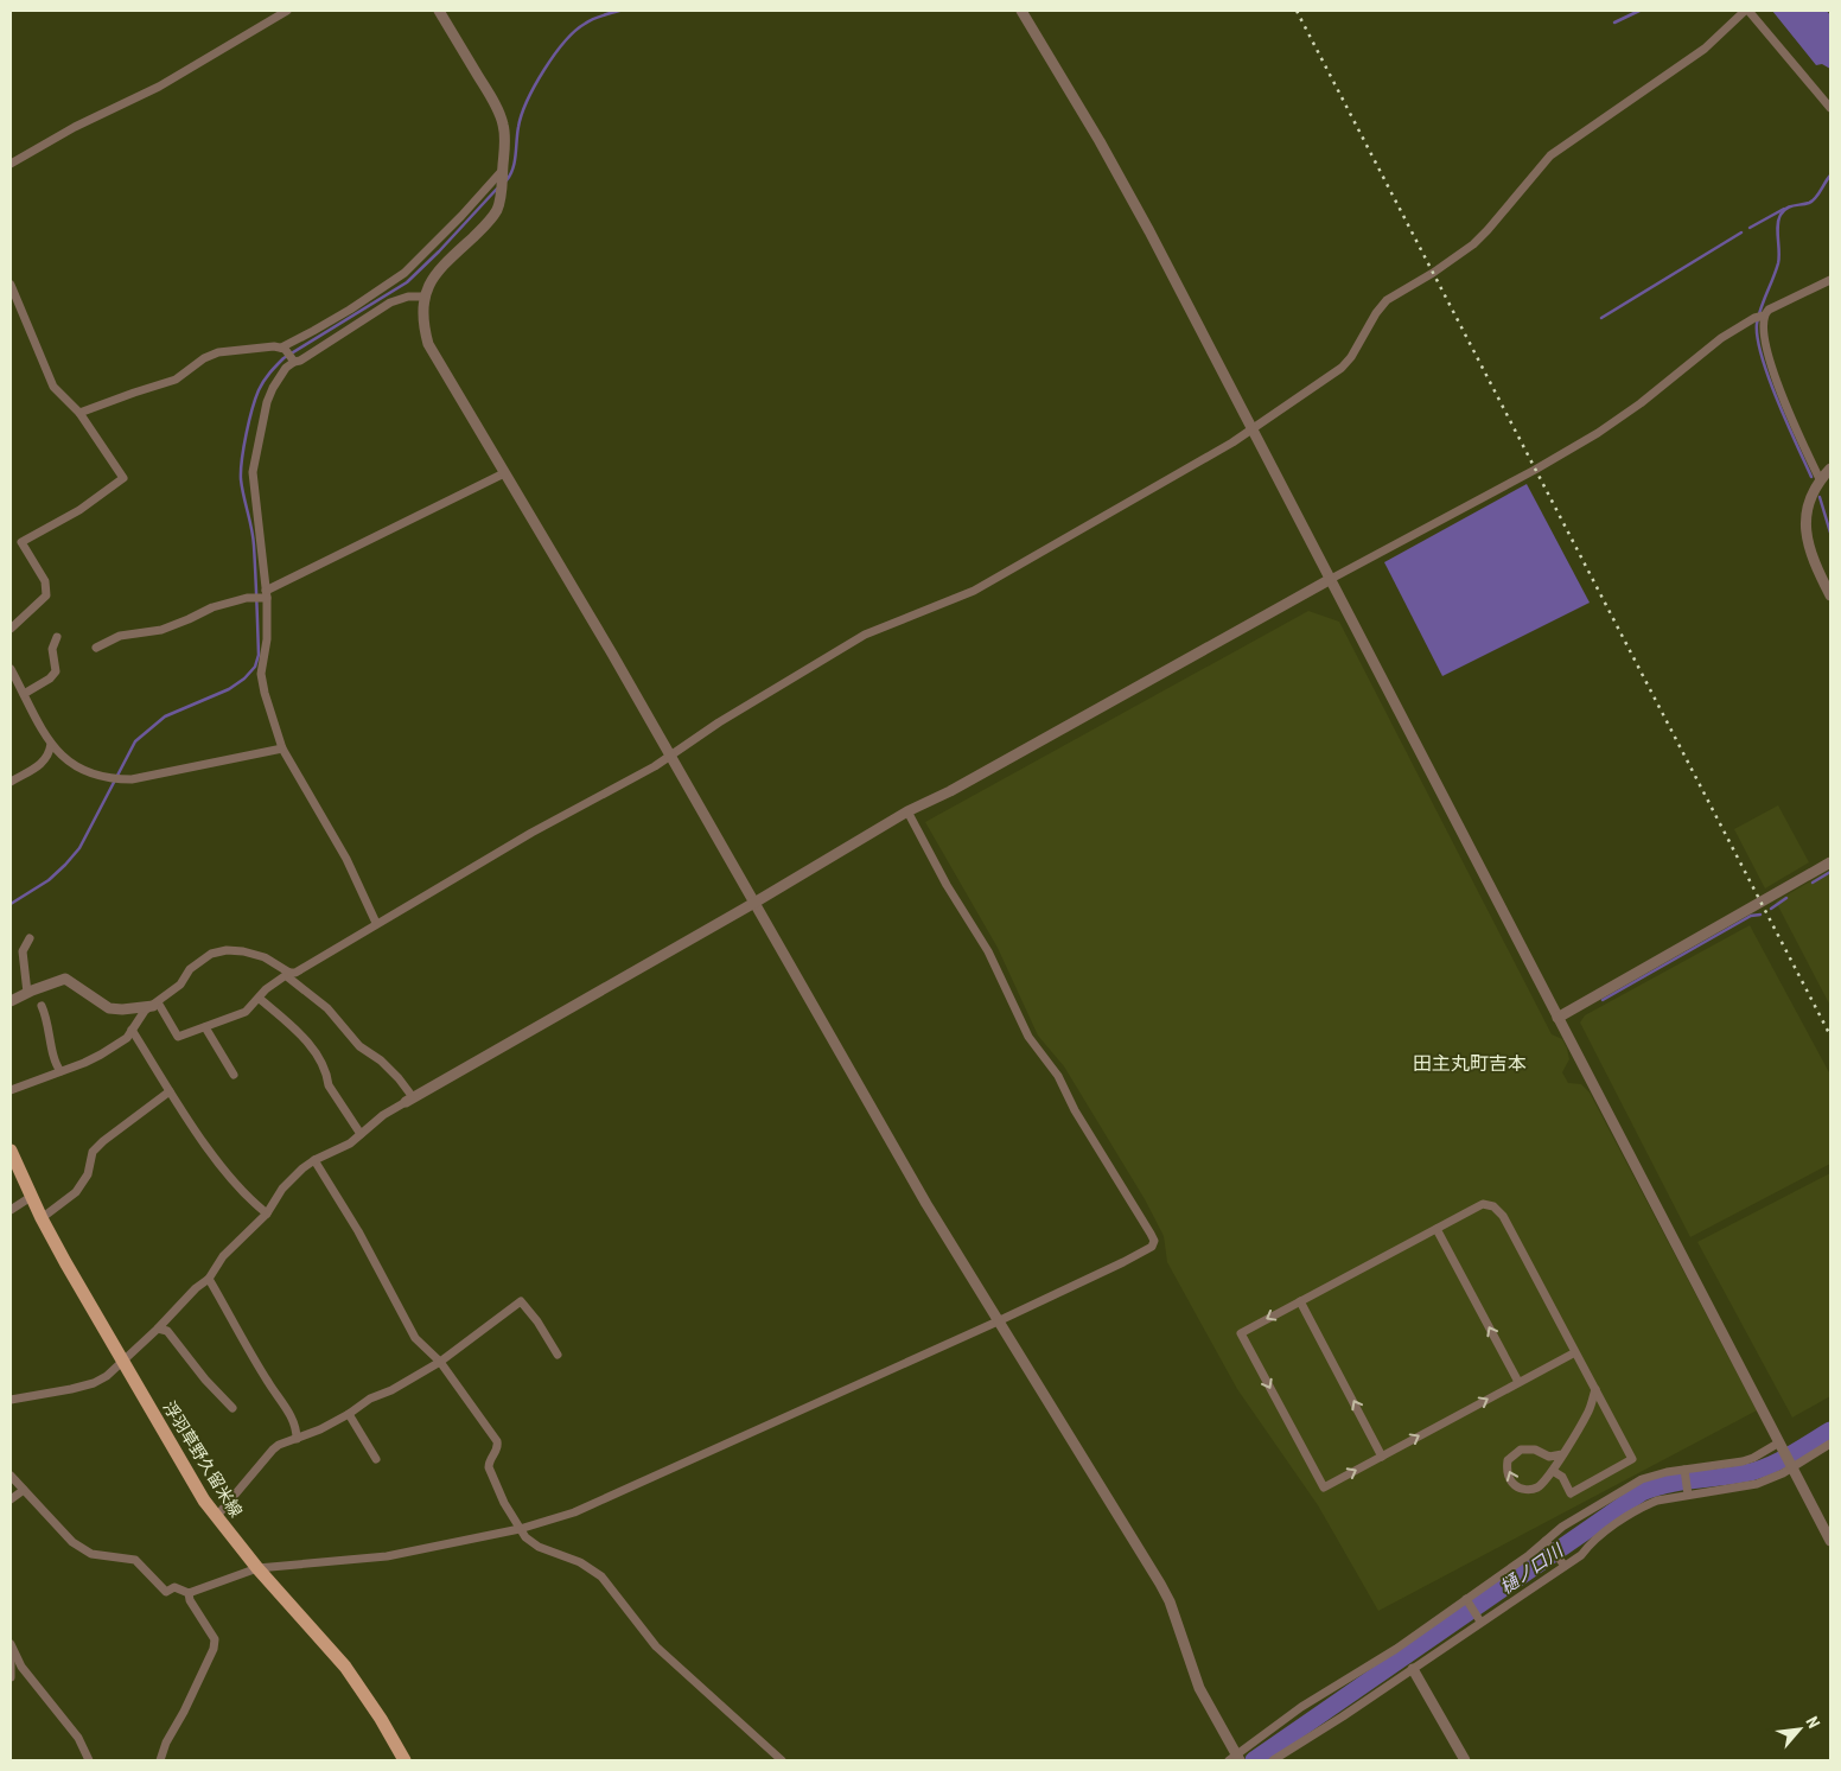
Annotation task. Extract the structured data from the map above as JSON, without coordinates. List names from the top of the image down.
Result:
{
  "streets": {
    "main road": ["浮羽草野久留米線"]
  },
  "districts": ["田主丸町吉本"],
  "water": ["樋ノ口川"],
  "north": "top right"
}
